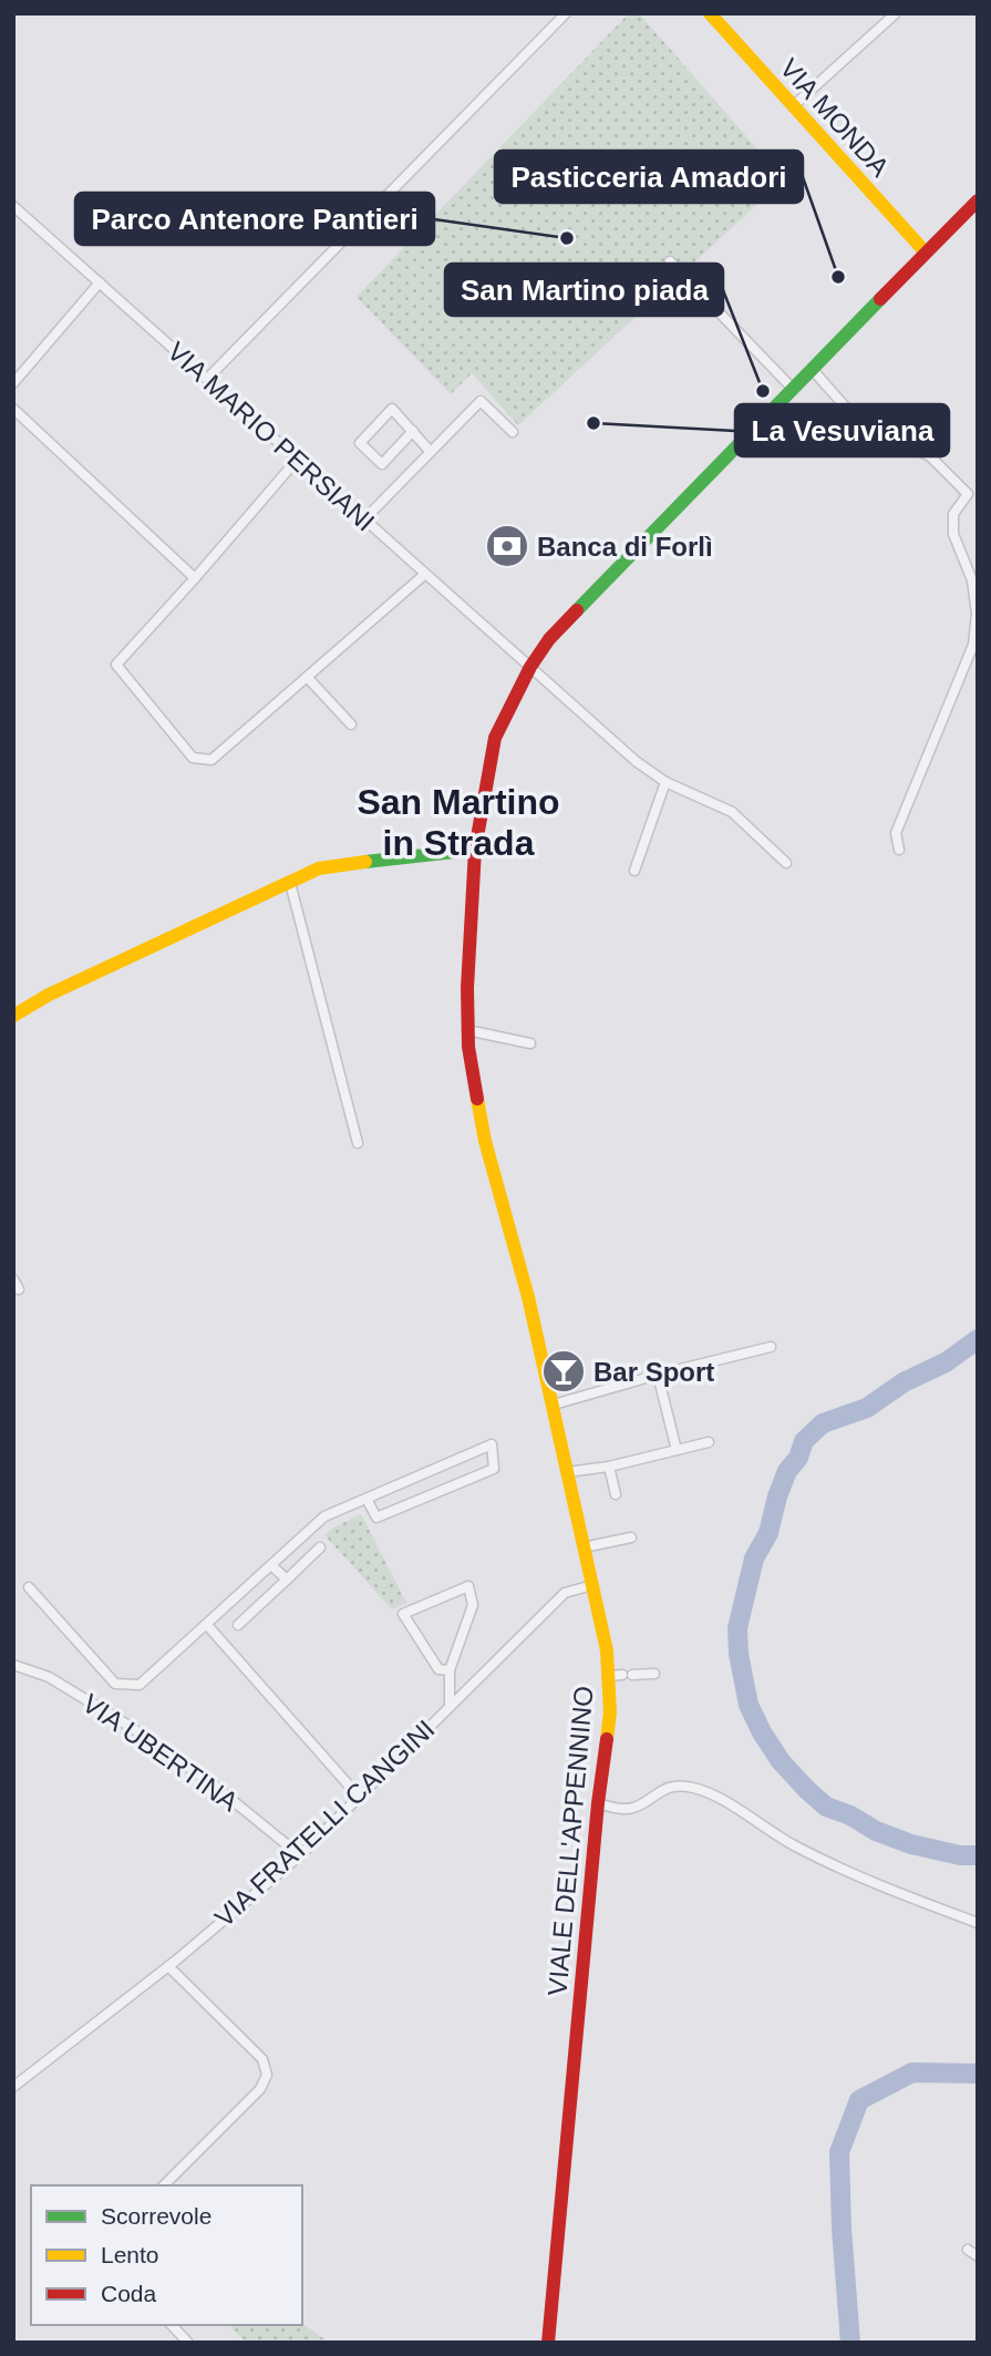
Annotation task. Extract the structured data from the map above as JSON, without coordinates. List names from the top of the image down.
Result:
{
  "streets": {
    "main road": ["VIA MONDA", "VIALE DELL'APPENNINO"],
    "street": ["VIA MARIO PERSIANI", "VIA UBERTINA", "VIA FRATELLI CANGINI"]
  },
  "crossings": [
    ["VIA MONDA", "VIALE DELL'APPENNINO"],
    ["VIA MARIO PERSIANI", "VIALE DELL'APPENNINO"],
    ["VIA UBERTINA", "VIA FRATELLI CANGINI"],
    ["VIA FRATELLI CANGINI", "VIALE DELL'APPENNINO"]
  ],
  "districts": ["San Martino in Strada"],
  "places": {
    "other": [
      "Parco Antenore Pantieri",
      "Pasticceria Amadori",
      "San Martino piada",
      "La Vesuviana"
    ],
    "bank": ["Banca di Forlì"],
    "bar": ["Bar Sport"]
  },
  "legend": ["Scorrevole", "Lento", "Coda"]
}
